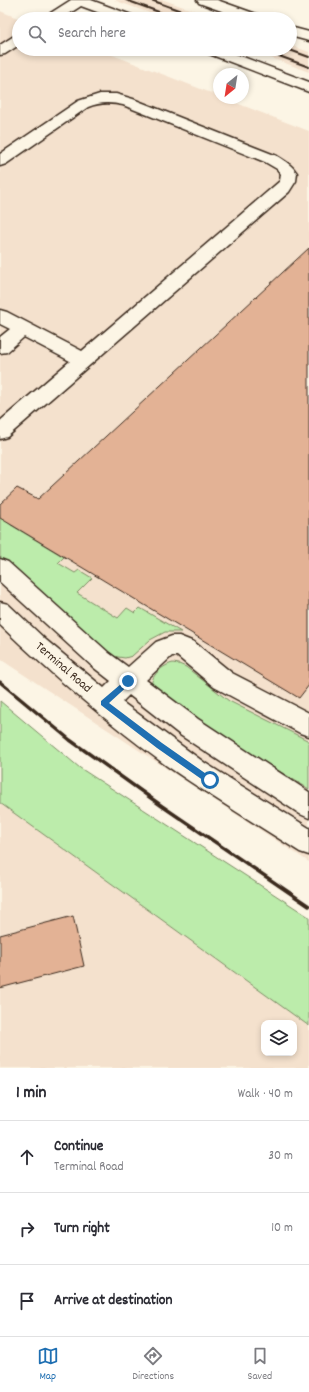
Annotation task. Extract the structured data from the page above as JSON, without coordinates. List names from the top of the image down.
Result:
{
  "streets": {
    "street": ["Terminal Road"]
  },
  "north": "bottom left",
  "page": {
    "search": "Search here",
    "heading": ["1 min", "Walk · 40 m"],
    "list": [
      ["Continue", "Terminal Road", "30 m"],
      ["Turn right", "10 m"],
      "Arrive at destination"
    ],
    "nav": ["Map", "Directions", "Saved"]
  }
}
